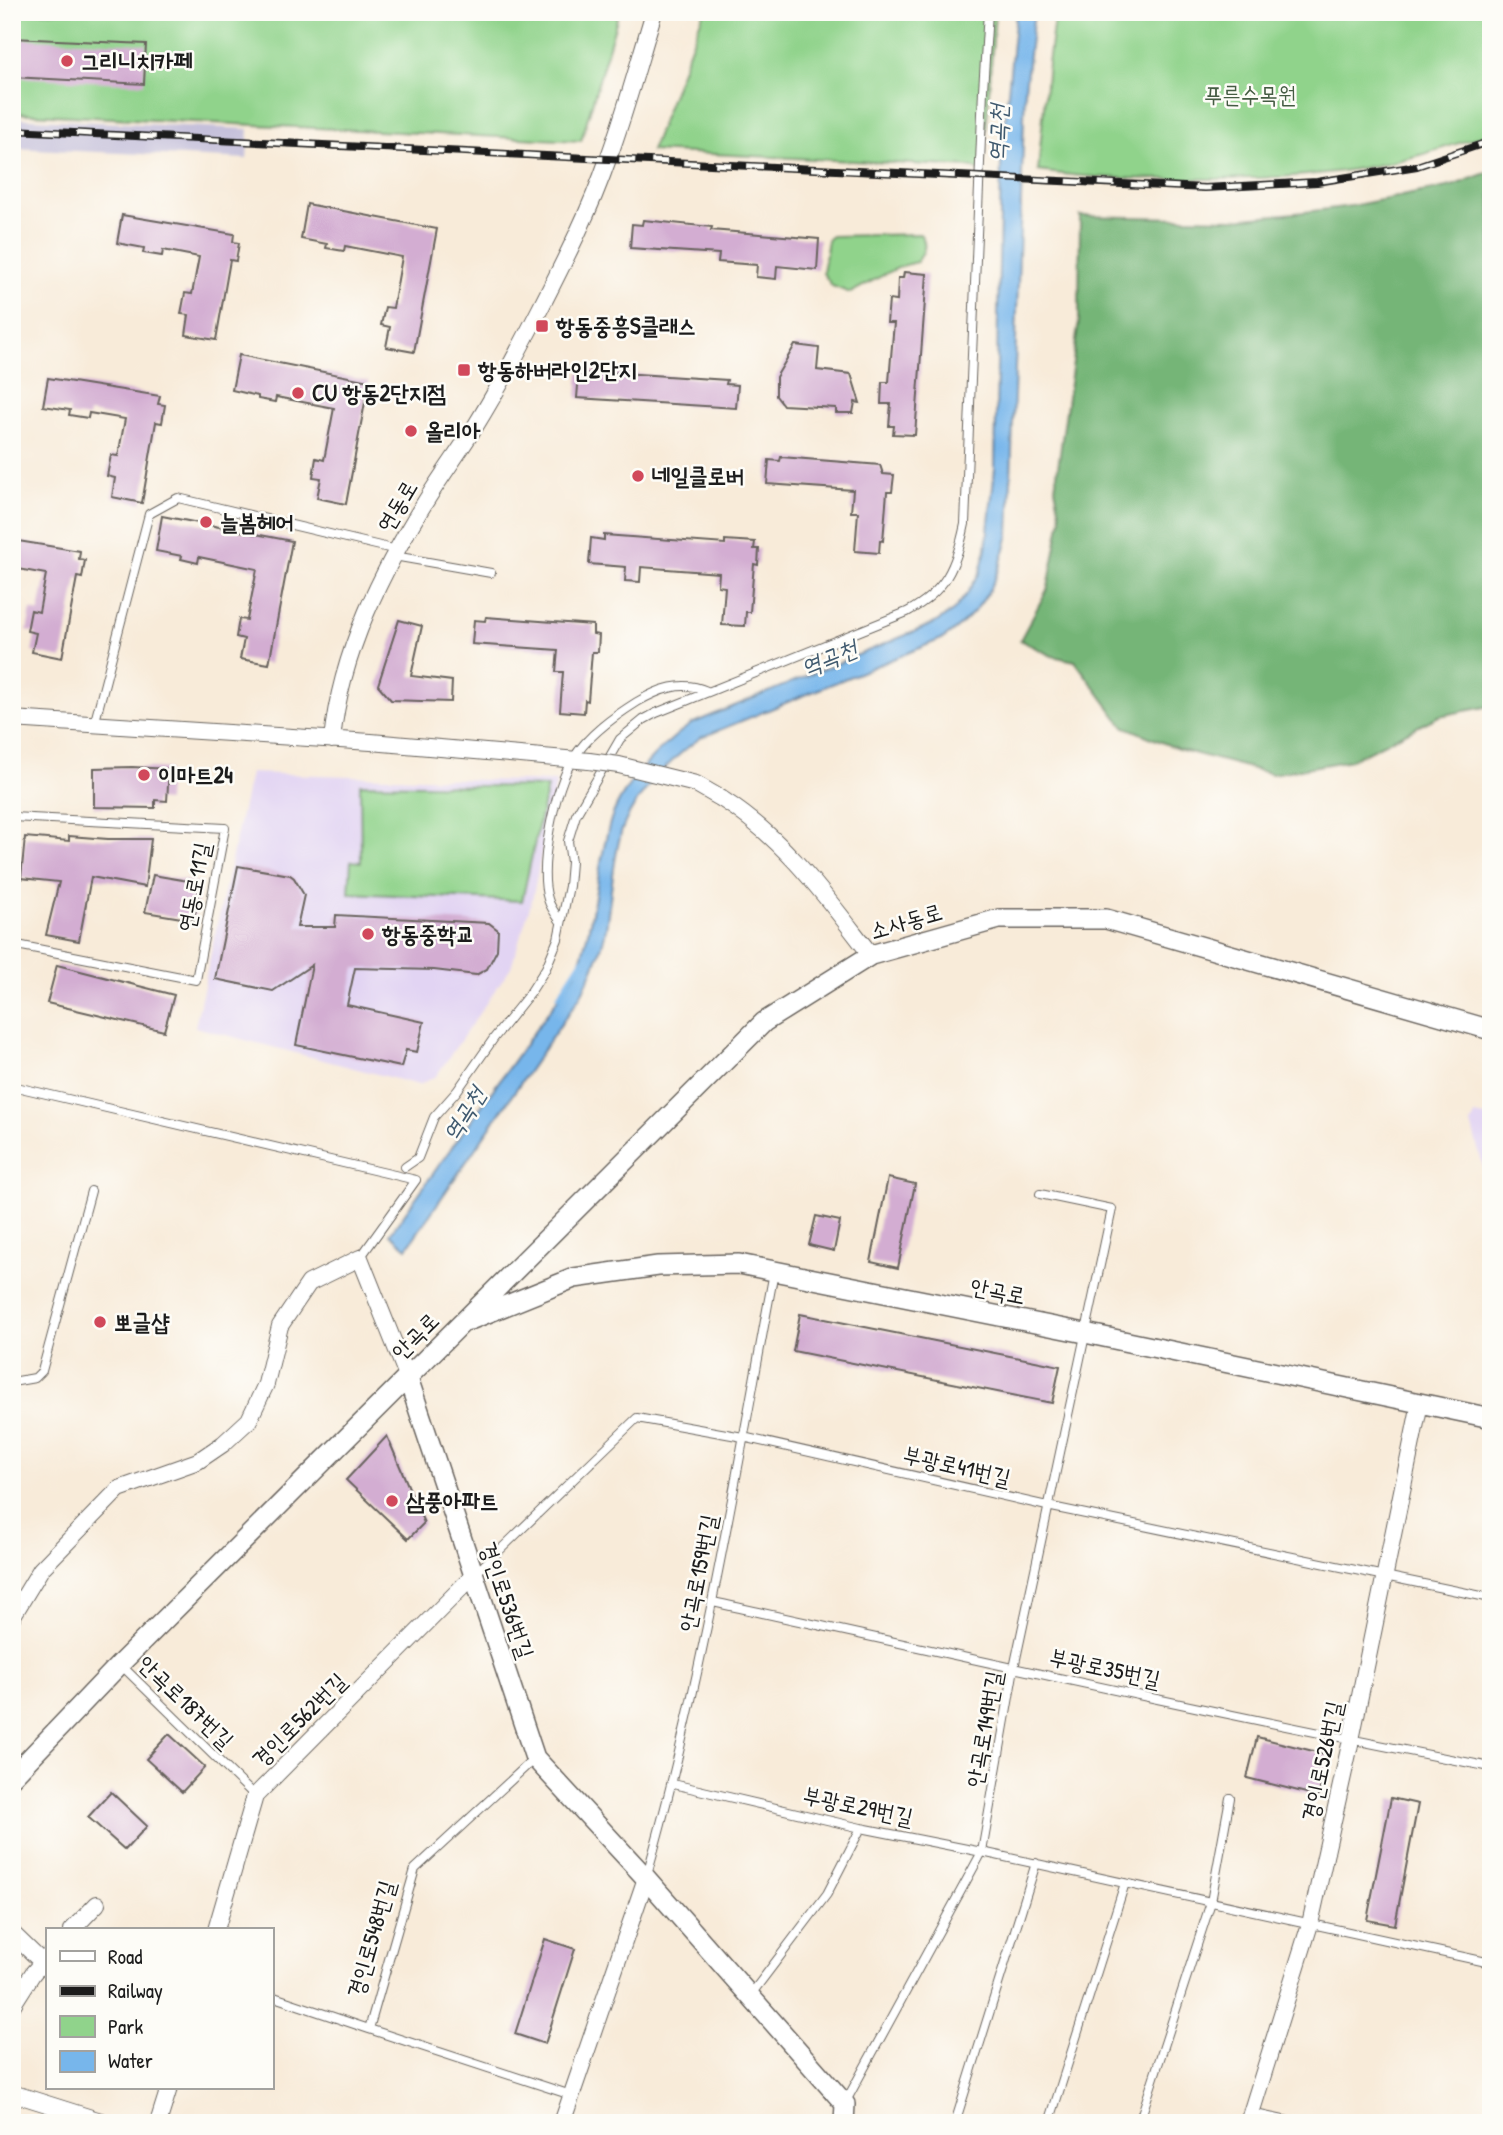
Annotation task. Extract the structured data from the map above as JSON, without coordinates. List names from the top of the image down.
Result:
{
  "streets": {
    "street": [
      "연동로",
      "소사동로",
      "안곡로",
      "경인로536번길",
      "경인로562번길",
      "경인로526번길"
    ],
    "lane": [
      "연동로11길",
      "부광로41번길",
      "안곡로159번길",
      "부광로35번길",
      "안곡로187번길",
      "안곡로149번길",
      "부광로29번길",
      "경인로548번길"
    ]
  },
  "crossings": [
    ["소사동로", "안곡로"],
    ["안곡로", "안곡로159번길"],
    ["안곡로", "경인로536번길"],
    ["안곡로", "안곡로187번길"],
    ["안곡로", "안곡로149번길"],
    ["안곡로", "경인로526번길"],
    ["부광로41번길", "안곡로159번길"],
    ["부광로41번길", "경인로536번길"],
    ["부광로41번길", "경인로562번길"],
    ["부광로41번길", "안곡로149번길"],
    ["부광로41번길", "경인로526번길"],
    ["안곡로159번길", "경인로536번길"],
    ["안곡로159번길", "부광로35번길"],
    ["안곡로159번길", "부광로29번길"],
    ["경인로536번길", "경인로562번길"],
    ["경인로536번길", "안곡로149번길"],
    ["경인로536번길", "경인로548번길"],
    ["부광로35번길", "안곡로149번길"],
    ["부광로35번길", "경인로526번길"],
    ["안곡로187번길", "경인로562번길"],
    ["안곡로149번길", "부광로29번길"],
    ["경인로526번길", "부광로29번길"]
  ],
  "water": ["역곡천"],
  "parks": ["푸른수목원"],
  "places": {
    "other": [
      "그리니치카페",
      "CU 항동2단지점",
      "올리아",
      "네일클로버",
      "늘봄헤어",
      "이마트24",
      "항동중학교",
      "뽀글샵",
      "삼풍아파트"
    ],
    "transit": ["항동중흥S클래스", "항동하버라인2단지"]
  },
  "legend": [
    "Road",
    "Railway",
    "Park",
    "Water"
  ]
}
